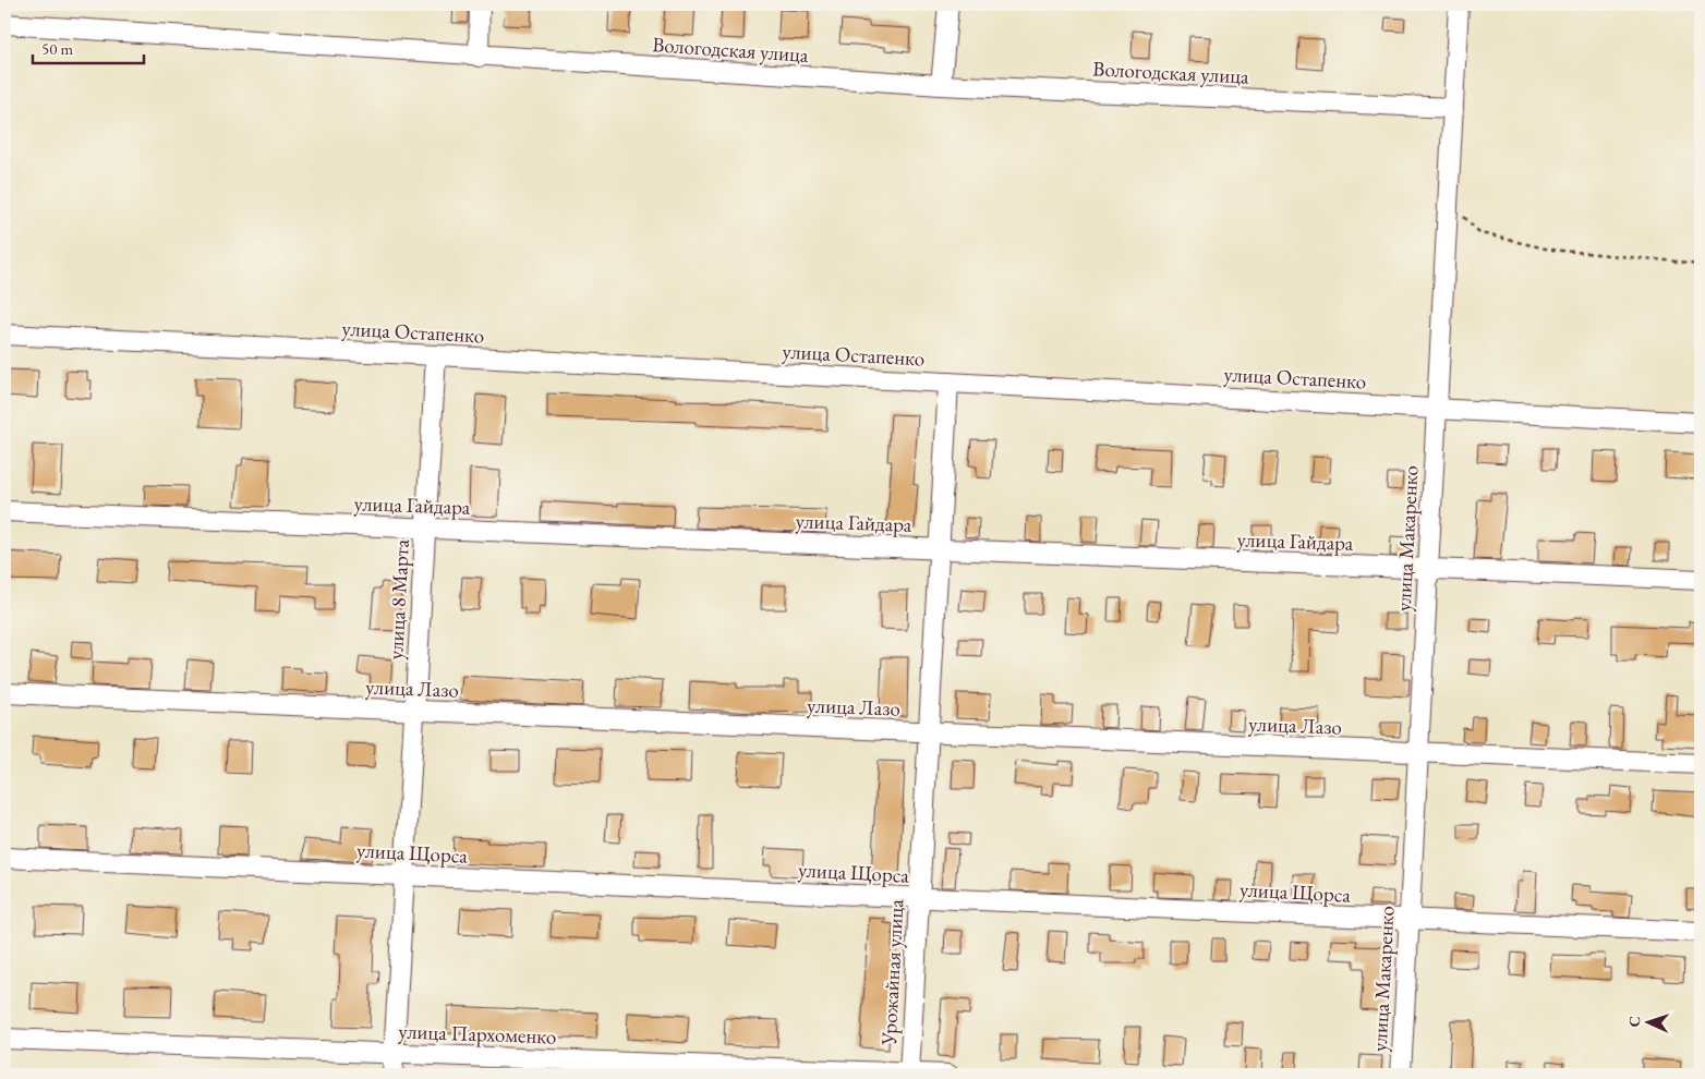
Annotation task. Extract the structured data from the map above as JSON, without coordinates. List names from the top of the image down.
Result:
{
  "streets": {
    "street": [
      "Вологодская улица",
      "улица Остапенко",
      "улица Гайдара",
      "улица Макаренко",
      "улица 8 Марта",
      "улица Лазо",
      "улица Щорса",
      "Урожайная улица",
      "улица Пархоменко"
    ]
  },
  "crossings": [
    ["Вологодская улица", "улица Макаренко"],
    ["улица Остапенко", "улица Макаренко"],
    ["улица Остапенко", "улица 8 Марта"],
    ["улица Остапенко", "Урожайная улица"],
    ["улица Гайдара", "улица Макаренко"],
    ["улица Гайдара", "улица 8 Марта"],
    ["улица Гайдара", "Урожайная улица"],
    ["улица Макаренко", "улица Лазо"],
    ["улица Макаренко", "улица Щорса"],
    ["улица 8 Марта", "улица Лазо"],
    ["улица 8 Марта", "улица Щорса"],
    ["улица 8 Марта", "улица Пархоменко"],
    ["улица Лазо", "Урожайная улица"],
    ["улица Щорса", "Урожайная улица"],
    ["Урожайная улица", "улица Пархоменко"]
  ],
  "scale_bar": "50 m",
  "north": "left"
}
